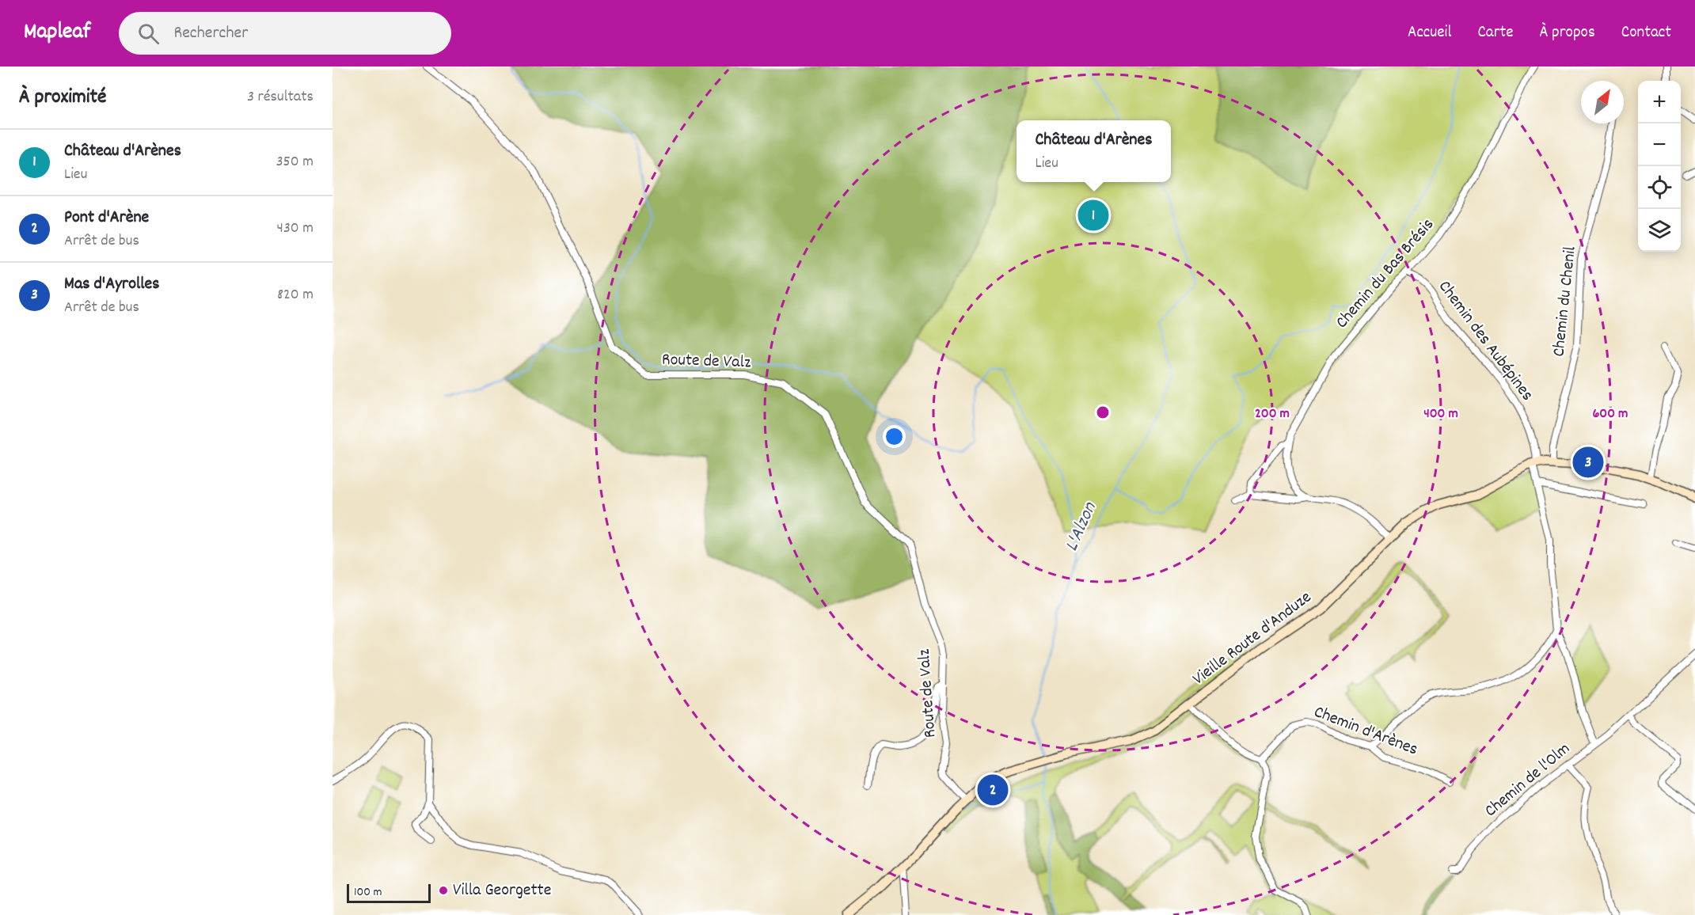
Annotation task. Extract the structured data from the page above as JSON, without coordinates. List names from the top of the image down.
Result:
{
  "streets": {
    "street": [
      "Chemin du Bas Brésis",
      "Chemin du Chenil",
      "Chemin des Aubépines",
      "Route de Valz",
      "Vieille Route d'Anduze",
      "Chemin d'Arènes",
      "Chemin de l'Olm"
    ]
  },
  "crossings": [
    ["Chemin du Bas Brésis", "Chemin des Aubépines"],
    ["Chemin du Chenil", "Vieille Route d'Anduze"],
    ["Chemin des Aubépines", "Vieille Route d'Anduze"],
    ["Chemin des Aubépines", "Chemin de l'Olm"],
    ["Route de Valz", "Vieille Route d'Anduze"]
  ],
  "water": ["L'Alzon"],
  "places": ["Villa Georgette"],
  "scale_bar": "100 m",
  "north": "top right",
  "page": {
    "header": "Mapleaf",
    "search": "Rechercher",
    "nav": [
      "Accueil",
      "Carte",
      "À propos",
      "Contact"
    ],
    "heading": ["À proximité", "3 résultats"],
    "map_buttons": ["+", "−"],
    "popup": ["Château d'Arènes", "Lieu"],
    "list": [
      {
        "mark": "1",
        "name": "Château d'Arènes",
        "note": "Lieu",
        "value": "350 m"
      },
      {
        "mark": "2",
        "name": "Pont d'Arène",
        "note": "Arrêt de bus",
        "value": "430 m"
      },
      {
        "mark": "3",
        "name": "Mas d'Ayrolles",
        "note": "Arrêt de bus",
        "value": "820 m"
      }
    ],
    "pins": ["1", "3", "2"],
    "scale": "100 m"
  },
  "rings": ["200 m", "400 m", "600 m"]
}
